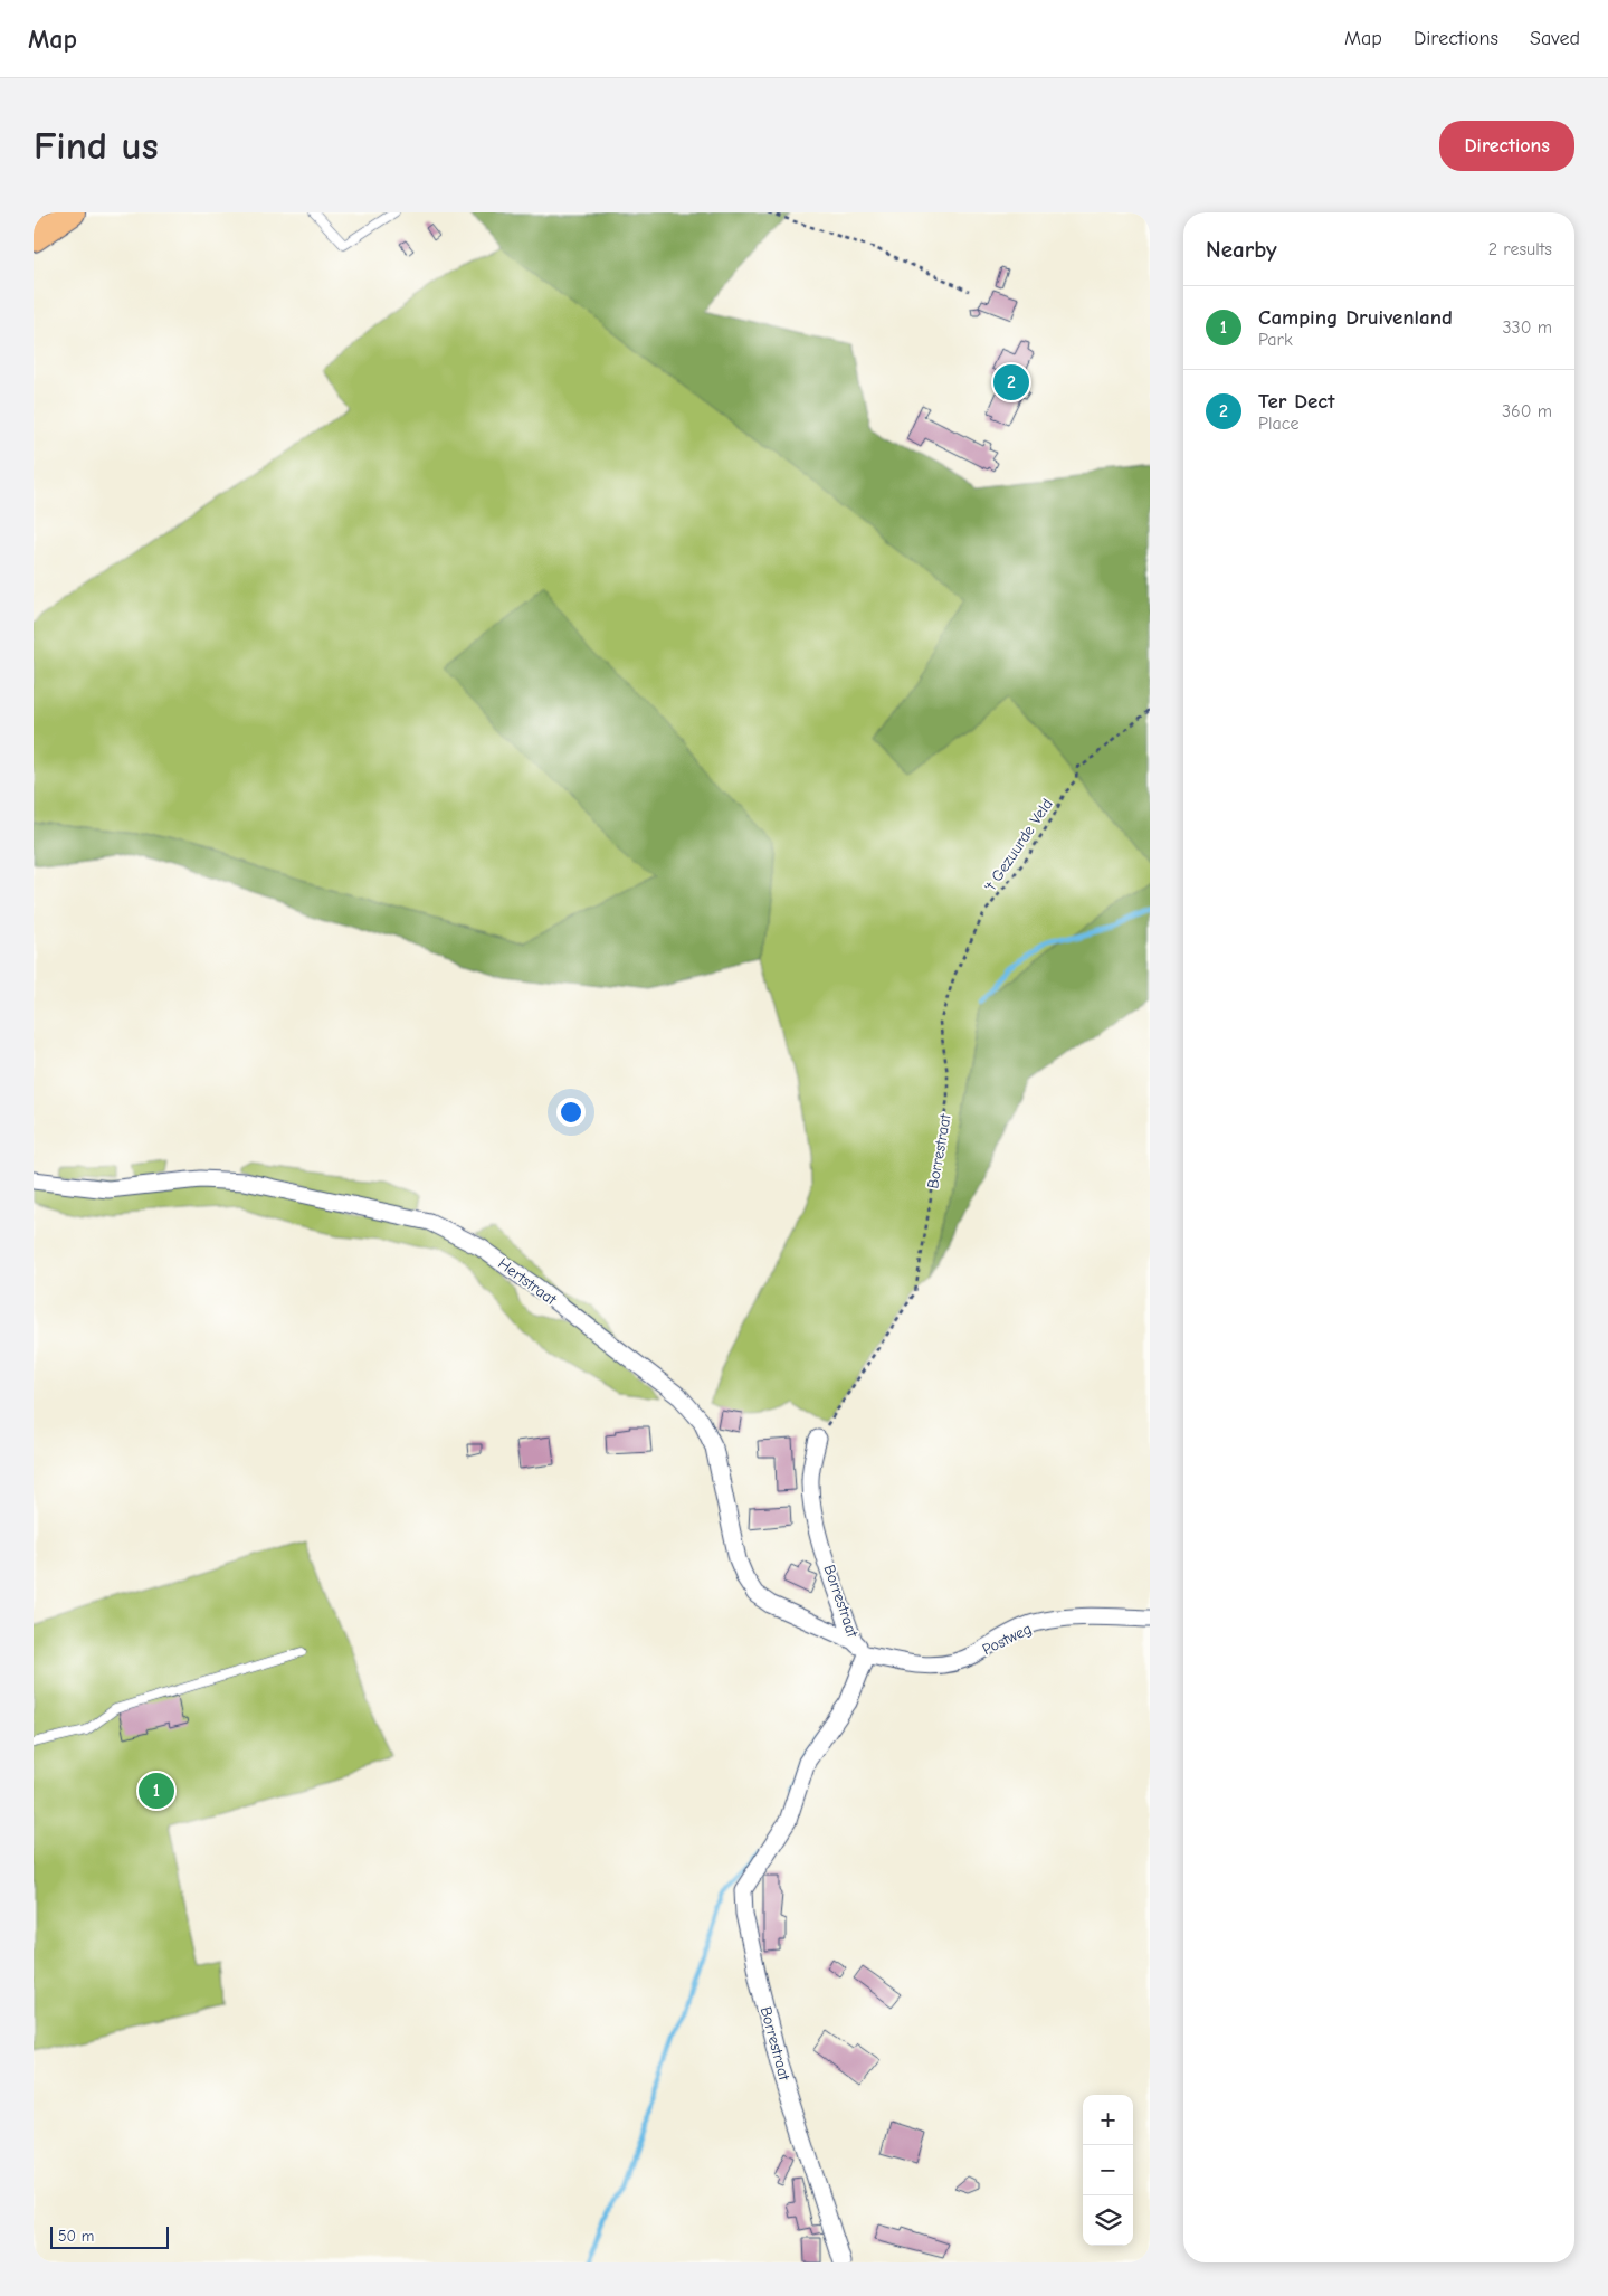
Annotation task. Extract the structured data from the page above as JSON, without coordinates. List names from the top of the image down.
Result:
{
  "streets": {
    "street": ["Borrestraat", "Hertstraat", "Postweg"],
    "path": ["'t Gezuurde Veld"]
  },
  "crossings": [
    ["'t Gezuurde Veld", "Borrestraat"],
    ["Borrestraat", "Hertstraat"],
    ["Borrestraat", "Postweg"]
  ],
  "scale_bar": "50 m",
  "page": {
    "header": "Map",
    "nav": ["Map", "Directions", "Saved"],
    "buttons": "Directions",
    "title": "Find us",
    "heading": ["Nearby", "2 results"],
    "list": [
      {
        "mark": "1",
        "name": "Camping Druivenland",
        "note": "Park",
        "value": "330 m"
      },
      {
        "mark": "2",
        "name": "Ter Dect",
        "note": "Place",
        "value": "360 m"
      }
    ],
    "pins": ["2", "1"],
    "map_buttons": ["+", "−"],
    "scale": "50 m"
  }
}
